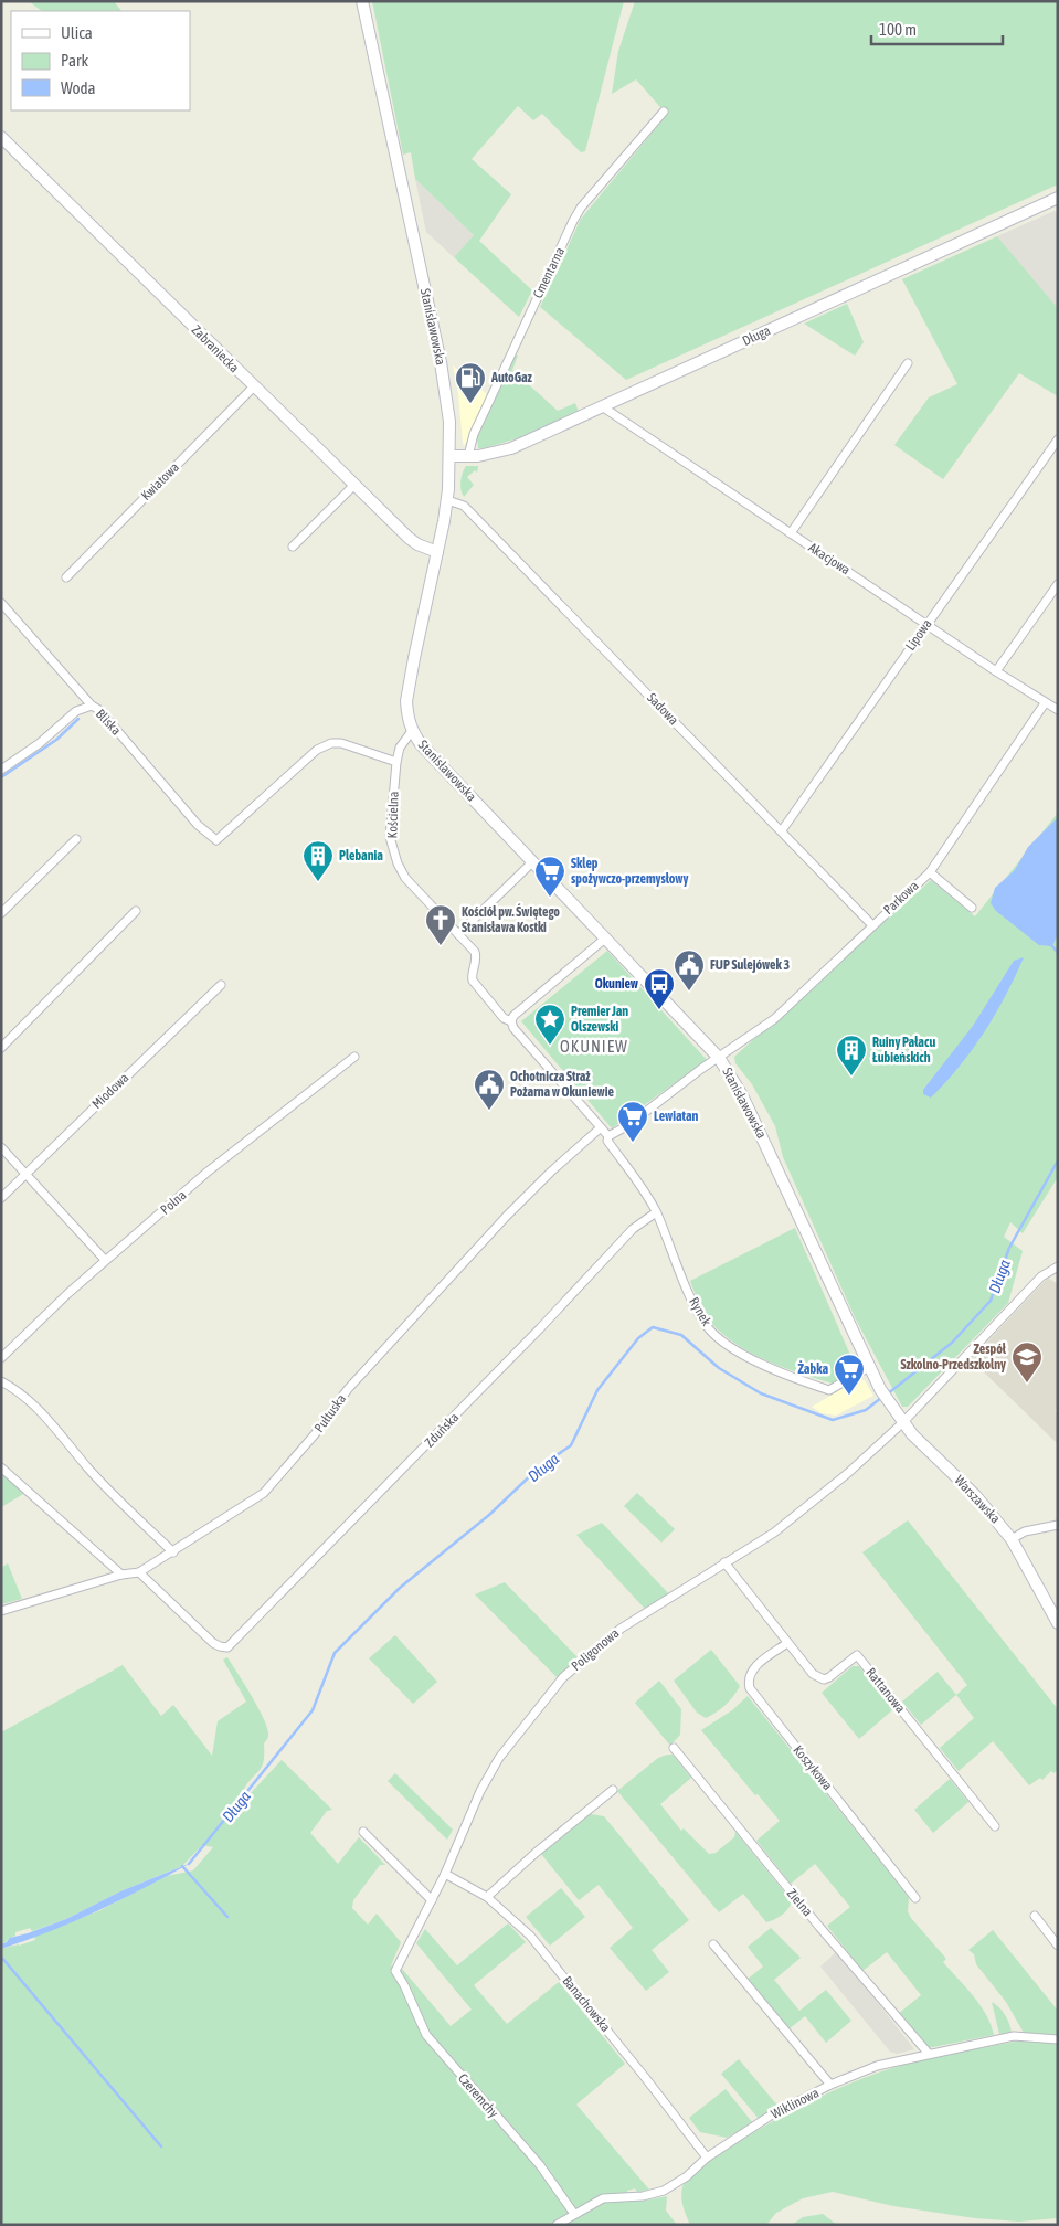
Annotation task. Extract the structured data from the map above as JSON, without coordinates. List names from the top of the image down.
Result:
{
  "streets": {
    "main road": [
      "Stanisławowska",
      "Długa",
      "Zabraniecka",
      "Warszawska"
    ],
    "street": [
      "Cmentarna",
      "Kwiatowa",
      "Akacjowa",
      "Lipowa",
      "Sadowa",
      "Bliska",
      "Kościelna",
      "Parkowa",
      "Miodowa",
      "Polna",
      "Rynek",
      "Pułtuska",
      "Zduńska",
      "Poligonowa",
      "Rattanowa",
      "Koszykowa",
      "Zielna",
      "Banachowska",
      "Czeremchy",
      "Wiklinowa"
    ]
  },
  "crossings": [
    ["Cmentarna", "Długa"],
    ["Stanisławowska", "Długa"],
    ["Stanisławowska", "Zabraniecka"],
    ["Stanisławowska", "Sadowa"],
    ["Stanisławowska", "Kościelna"],
    ["Stanisławowska", "Parkowa"],
    ["Stanisławowska", "Rynek"],
    ["Stanisławowska", "Warszawska"],
    ["Długa", "Akacjowa"],
    ["Zabraniecka", "Kwiatowa"],
    ["Akacjowa", "Lipowa"],
    ["Akacjowa", "Parkowa"],
    ["Lipowa", "Sadowa"],
    ["Sadowa", "Parkowa"],
    ["Bliska", "Kościelna"],
    ["Kościelna", "Rynek"],
    ["Rynek", "Pułtuska"],
    ["Rynek", "Zduńska"],
    ["Pułtuska", "Zduńska"],
    ["Warszawska", "Poligonowa"],
    ["Poligonowa", "Rattanowa"],
    ["Poligonowa", "Banachowska"],
    ["Poligonowa", "Czeremchy"],
    ["Rattanowa", "Koszykowa"],
    ["Zielna", "Wiklinowa"],
    ["Banachowska", "Wiklinowa"],
    ["Czeremchy", "Wiklinowa"]
  ],
  "districts": ["OKUNIEW"],
  "water": ["Długa"],
  "places": {
    "fuel station": ["AutoGaz"],
    "building": ["Plebania", "Ruiny Pałacu Łubieńskich"],
    "supermarket": ["Sklep spożywczo-przemysłowy", "Lewiatan", "Żabka"],
    "church": ["Kościół pw. Świętego Stanisława Kostki"],
    "public building": ["FUP Sulejówek 3", "Ochotnicza Straż Pożarna w Okuniewie"],
    "bus stop": ["Okuniew"],
    "place": ["Premier Jan Olszewski"],
    "school or university": ["Zespół Szkolno-Przedszkolny"]
  },
  "legend": ["Ulica", "Park", "Woda"],
  "scale_bar": "100 m"
}
